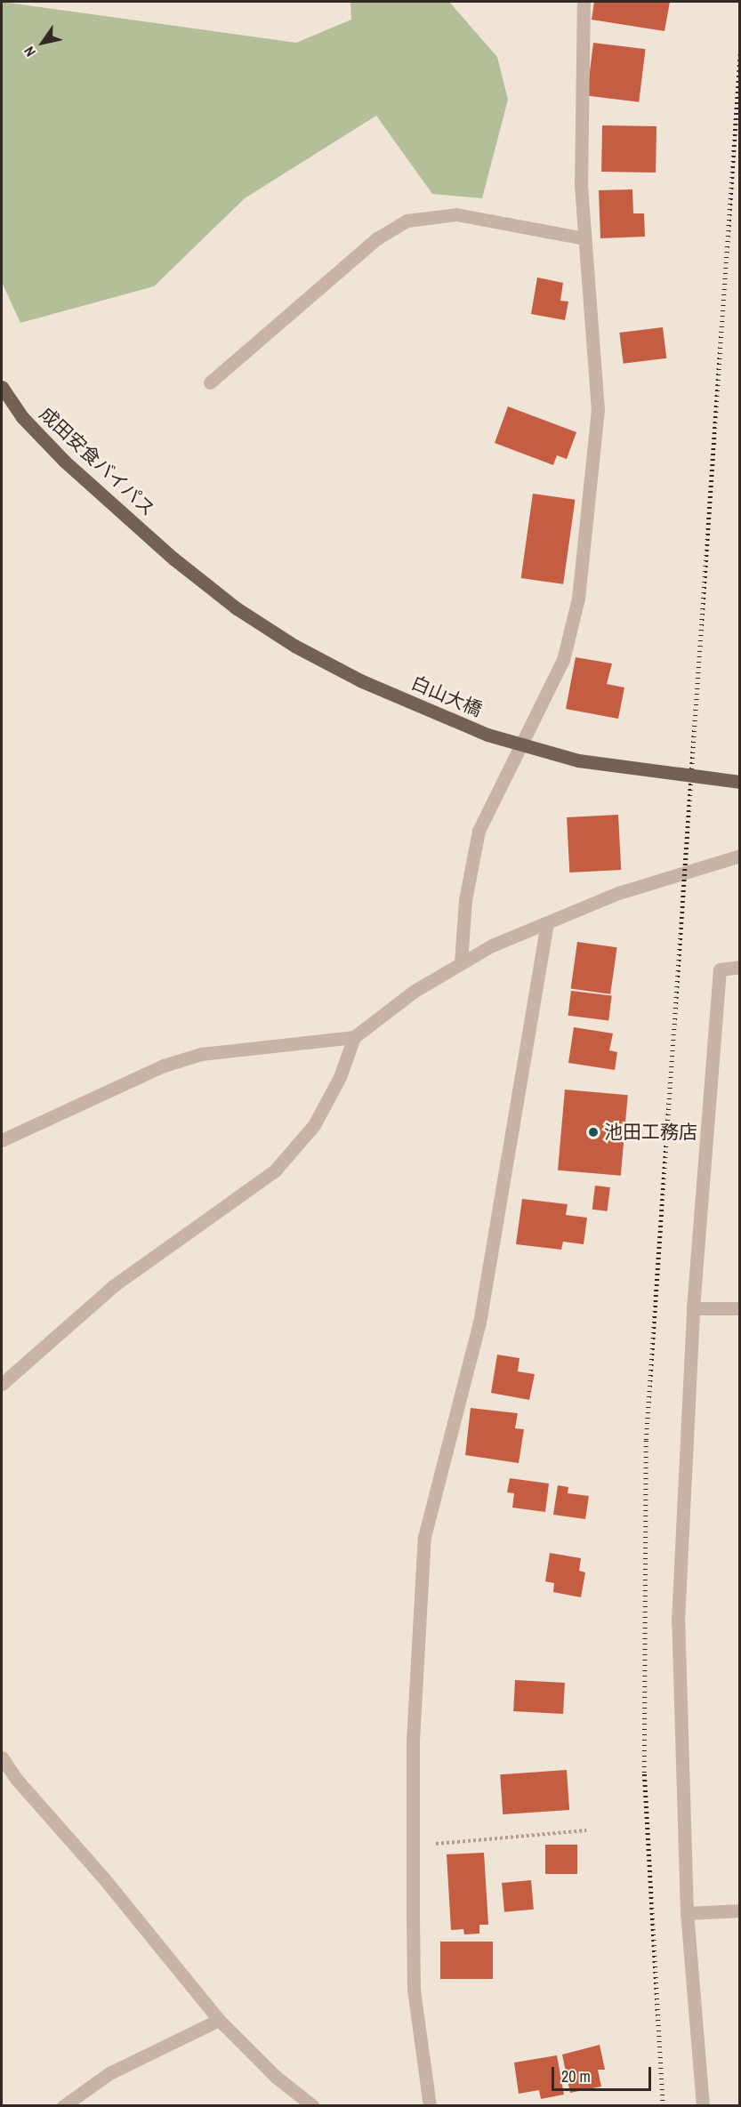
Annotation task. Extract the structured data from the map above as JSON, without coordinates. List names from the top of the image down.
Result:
{
  "streets": {
    "main road": ["成田安食バイパス", "白山大橋"]
  },
  "crossings": [
    ["成田安食バイパス", "白山大橋"]
  ],
  "places": ["池田工務店"],
  "scale_bar": "20 m",
  "north": "bottom left"
}
